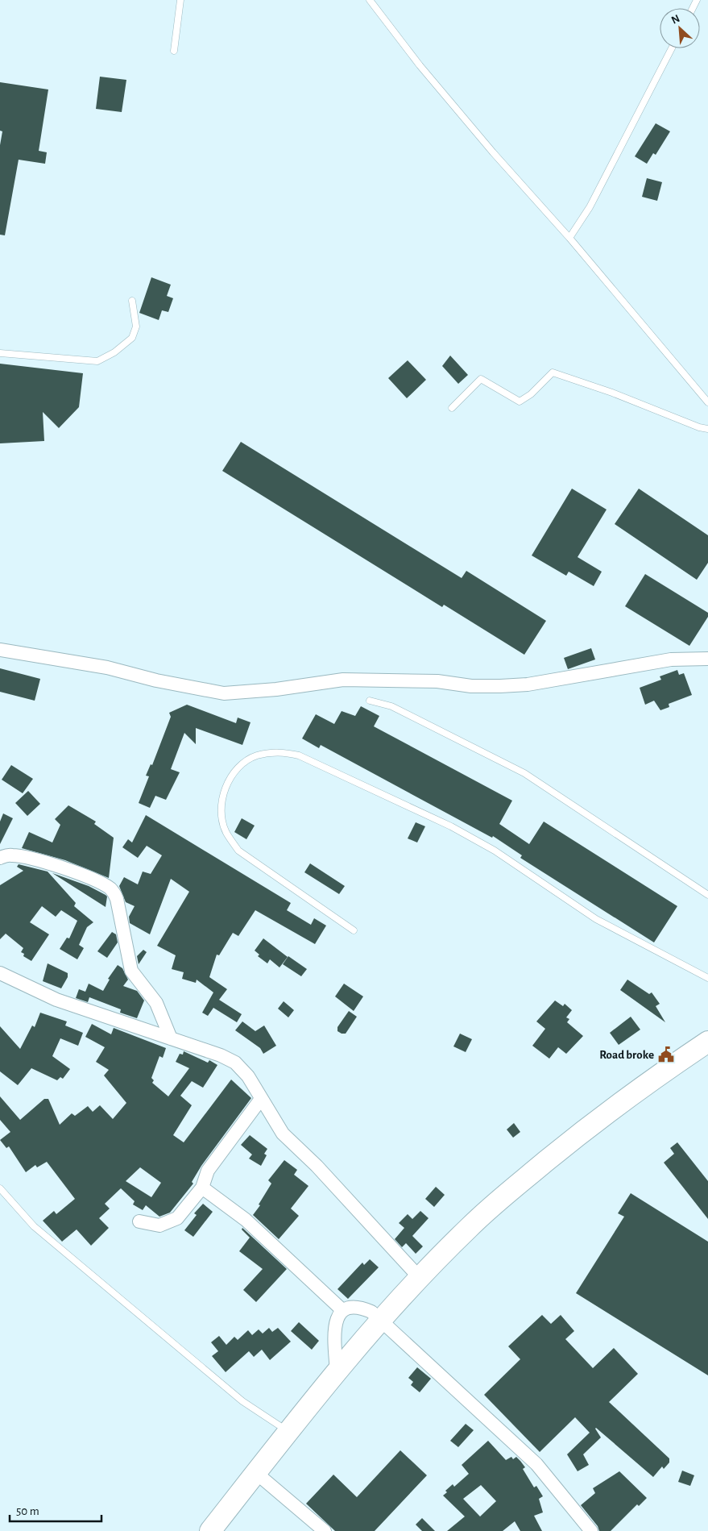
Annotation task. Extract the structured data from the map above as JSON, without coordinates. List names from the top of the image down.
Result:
{
  "places": {
    "public building": ["Road broke"]
  },
  "scale_bar": "50 m",
  "north": "top left"
}
